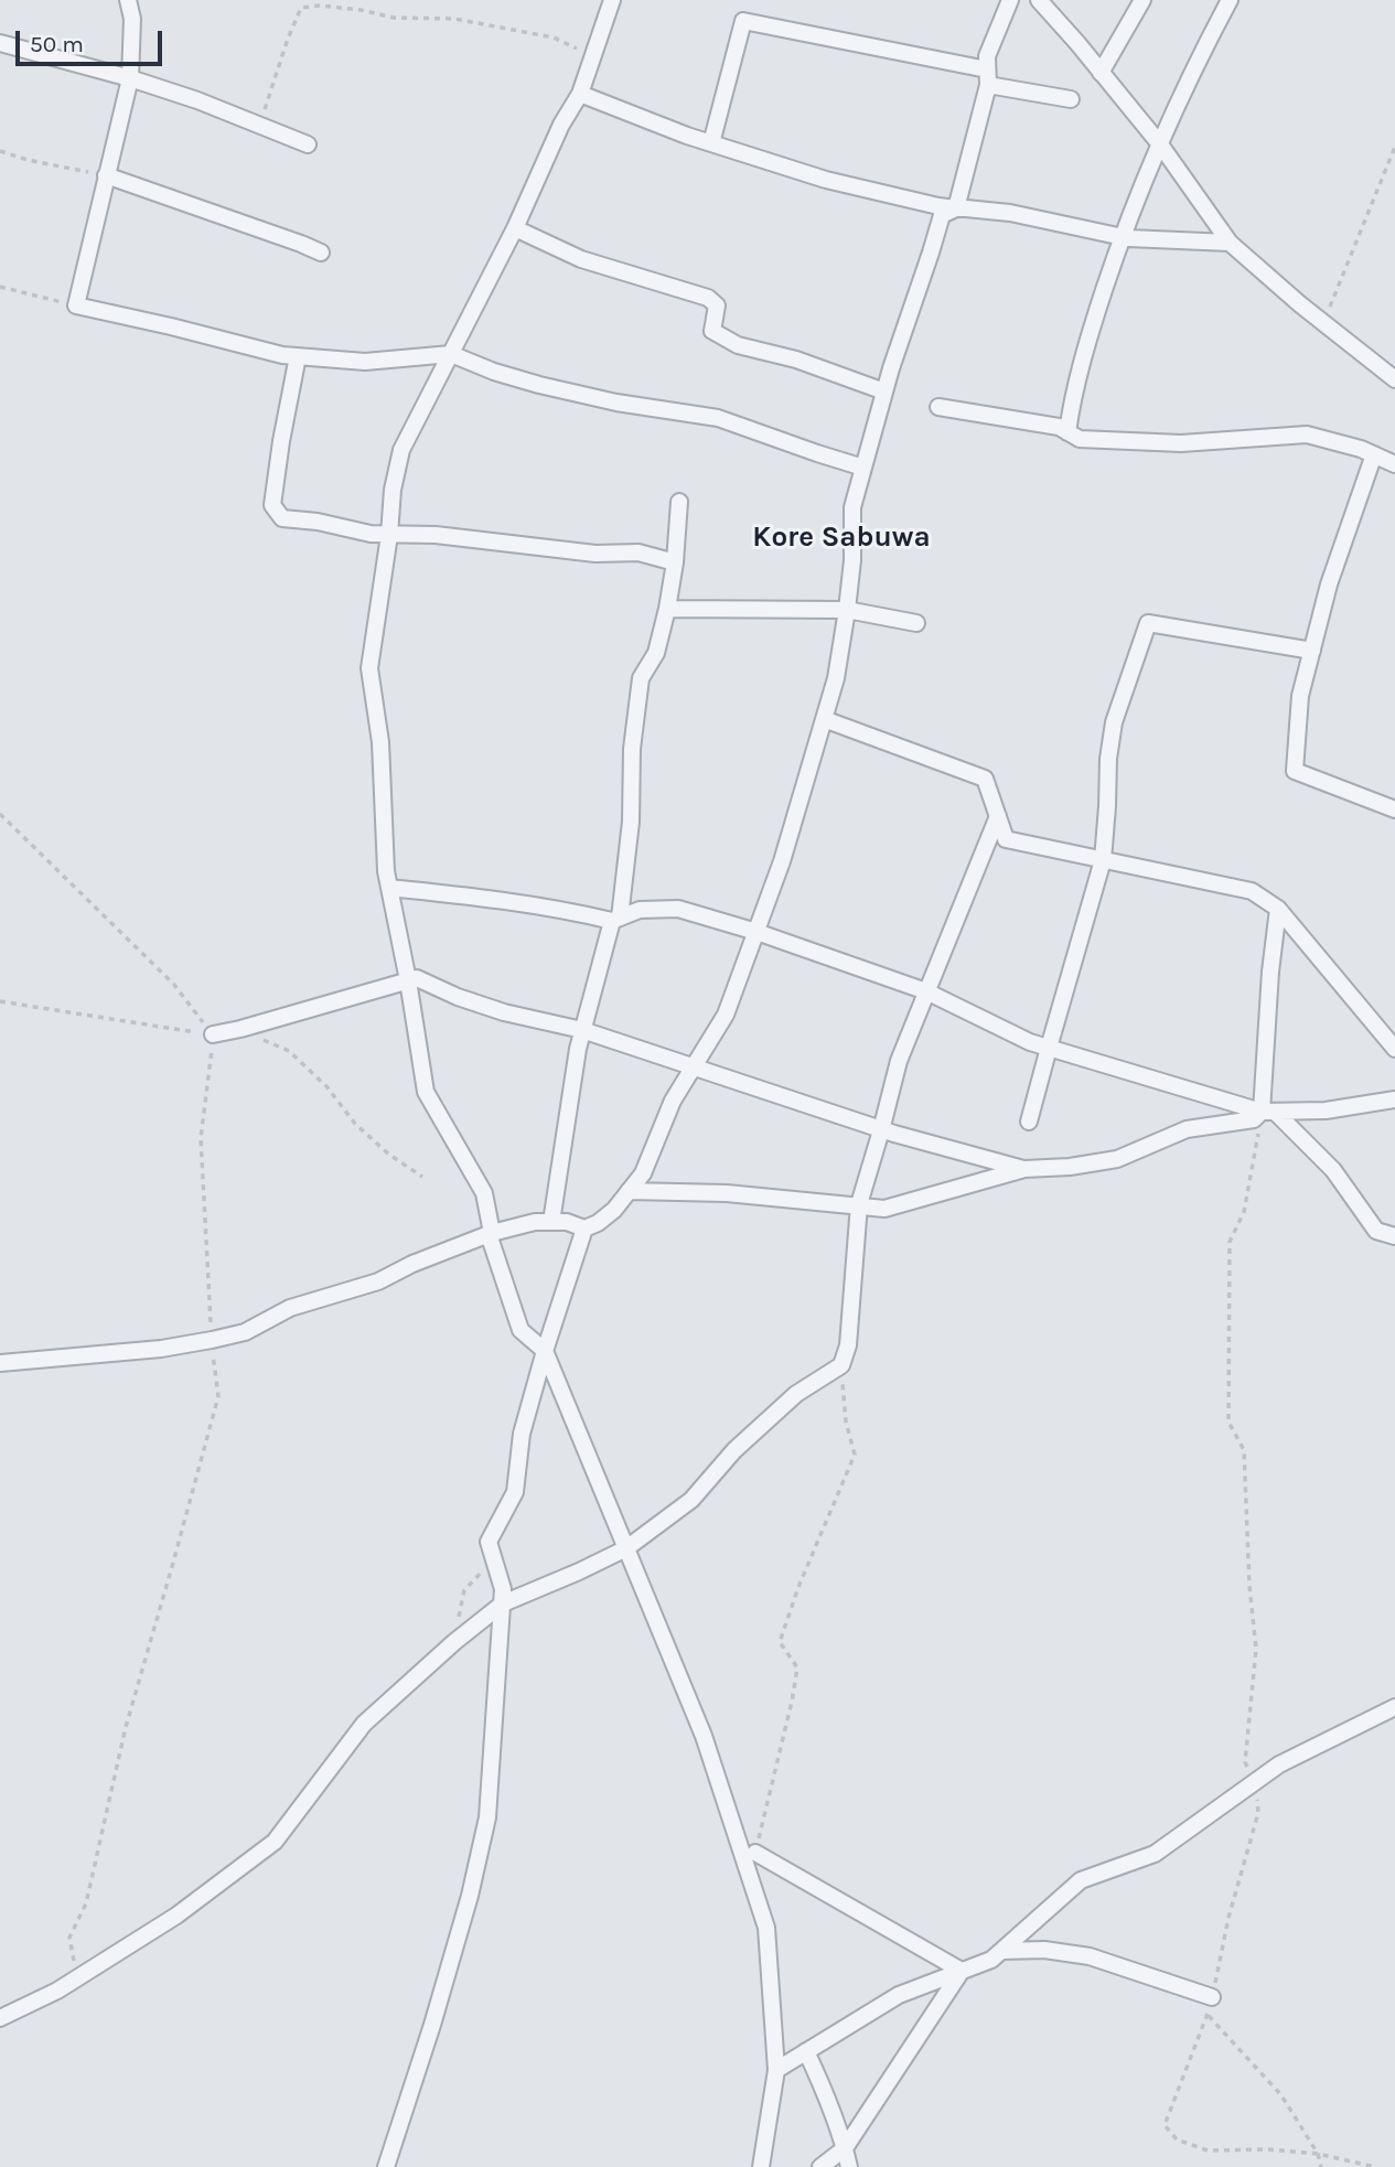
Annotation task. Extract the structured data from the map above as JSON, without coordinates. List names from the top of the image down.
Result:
{
  "districts": ["Kore Sabuwa"],
  "scale_bar": "50 m"
}
